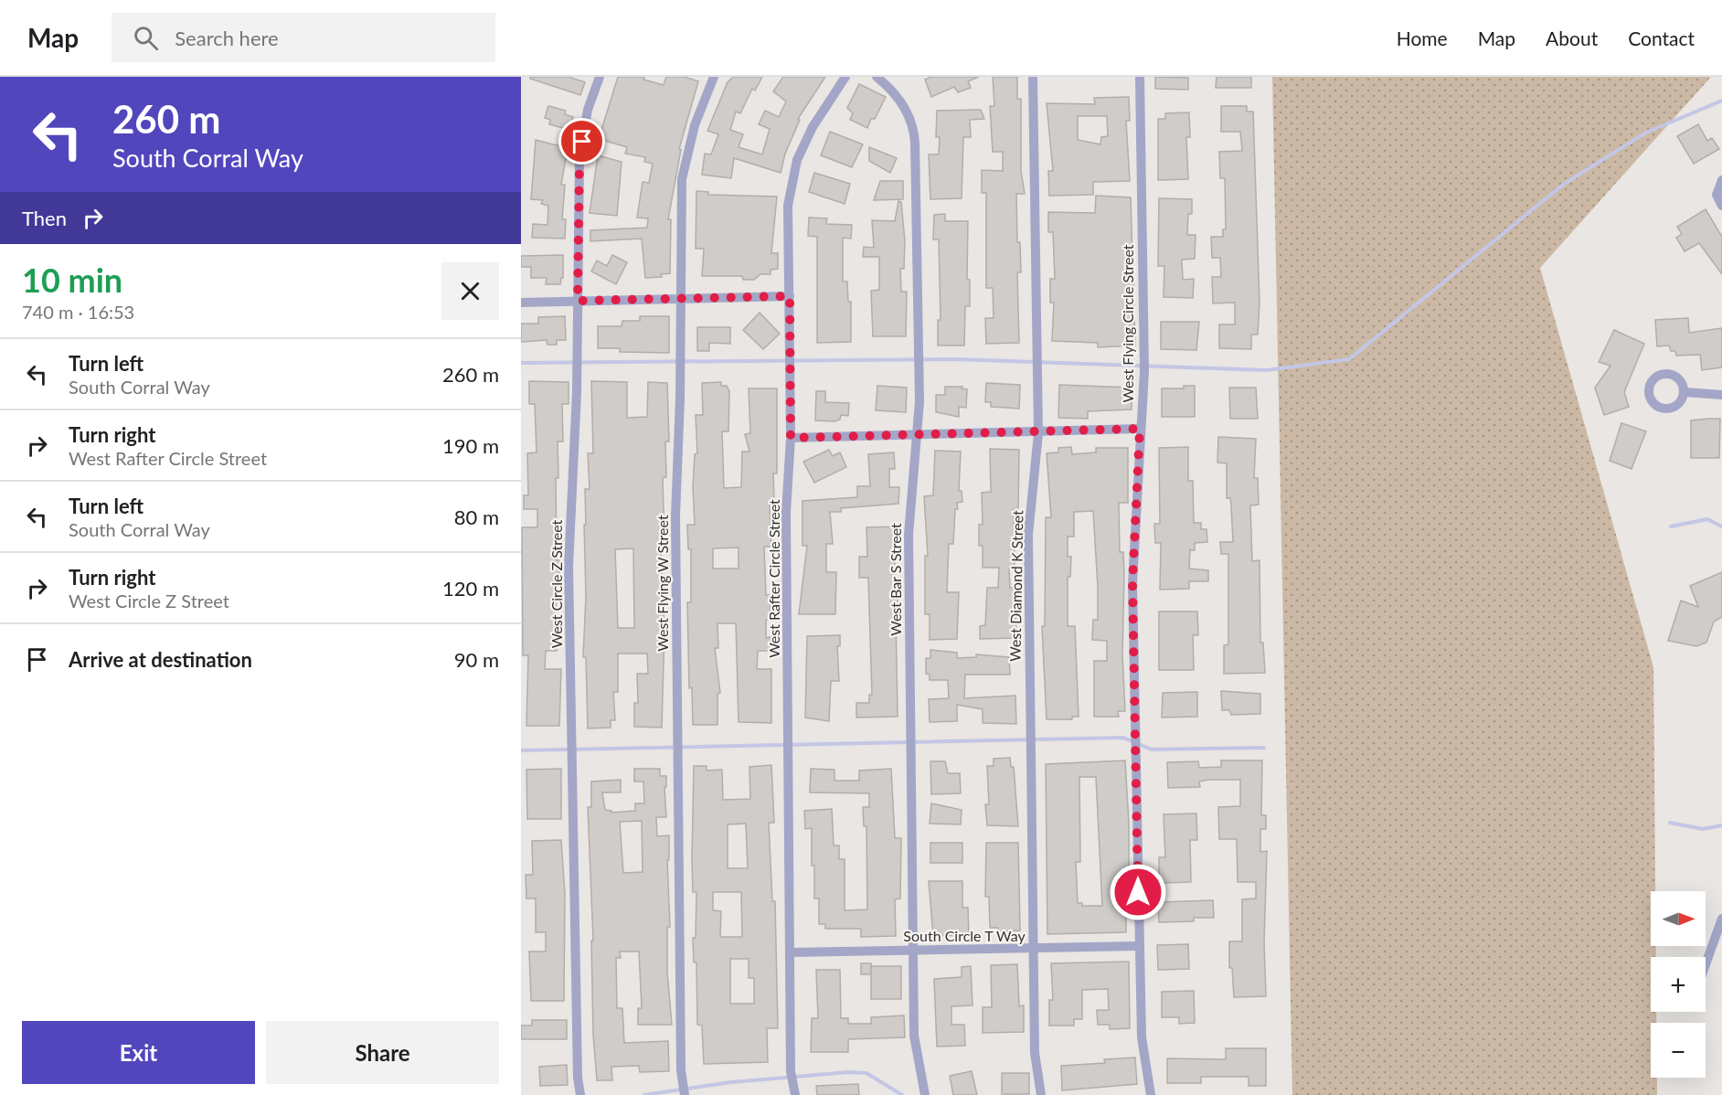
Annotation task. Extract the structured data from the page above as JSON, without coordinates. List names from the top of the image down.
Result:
{
  "streets": {
    "street": [
      "West Flying Circle Street",
      "West Rafter Circle Street",
      "West Bar S Street",
      "West Flying W Street",
      "West Circle Z Street",
      "West Diamond K Street",
      "South Circle T Way"
    ]
  },
  "crossings": [
    ["West Flying Circle Street", "South Circle T Way"],
    ["West Rafter Circle Street", "South Circle T Way"],
    ["West Bar S Street", "South Circle T Way"],
    ["West Diamond K Street", "South Circle T Way"]
  ],
  "north": "right",
  "page": {
    "header": "Map",
    "search": "Search here",
    "nav": [
      "Home",
      "Map",
      "About",
      "Contact"
    ],
    "turn": ["260 m", "South Corral Way"],
    "then": "Then",
    "heading": ["10 min", "740 m · 16:53"],
    "list": [
      {
        "name": "Turn left",
        "note": "South Corral Way",
        "value": "260 m"
      },
      {
        "name": "Turn right",
        "note": "West Rafter Circle Street",
        "value": "190 m"
      },
      {
        "name": "Turn left",
        "note": "South Corral Way",
        "value": "80 m"
      },
      {
        "name": "Turn right",
        "note": "West Circle Z Street",
        "value": "120 m"
      },
      {
        "name": "Arrive at destination",
        "value": "90 m"
      }
    ],
    "map_buttons": ["+", "−"],
    "buttons": ["Exit", "Share"]
  }
}
